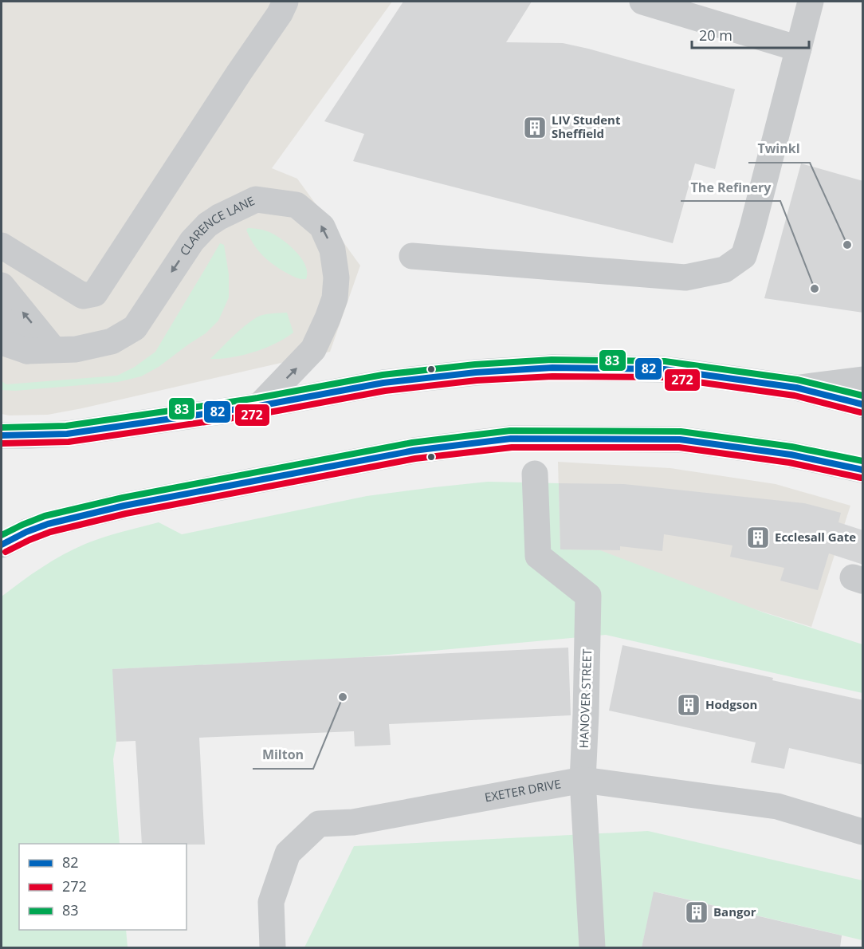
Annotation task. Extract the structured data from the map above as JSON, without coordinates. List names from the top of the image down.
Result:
{
  "streets": {
    "street": ["CLARENCE LANE", "HANOVER STREET", "EXETER DRIVE"]
  },
  "crossings": [
    ["HANOVER STREET", "EXETER DRIVE"]
  ],
  "places": {
    "building": [
      "LIV Student Sheffield",
      "Ecclesall Gate",
      "Hodgson",
      "Bangor"
    ],
    "other": ["Twinkl", "The Refinery", "Milton"]
  },
  "lines": ["transit line 83", "transit line 82", "transit line 272"],
  "legend": ["82", "272", "83"],
  "scale_bar": "20 m"
}
